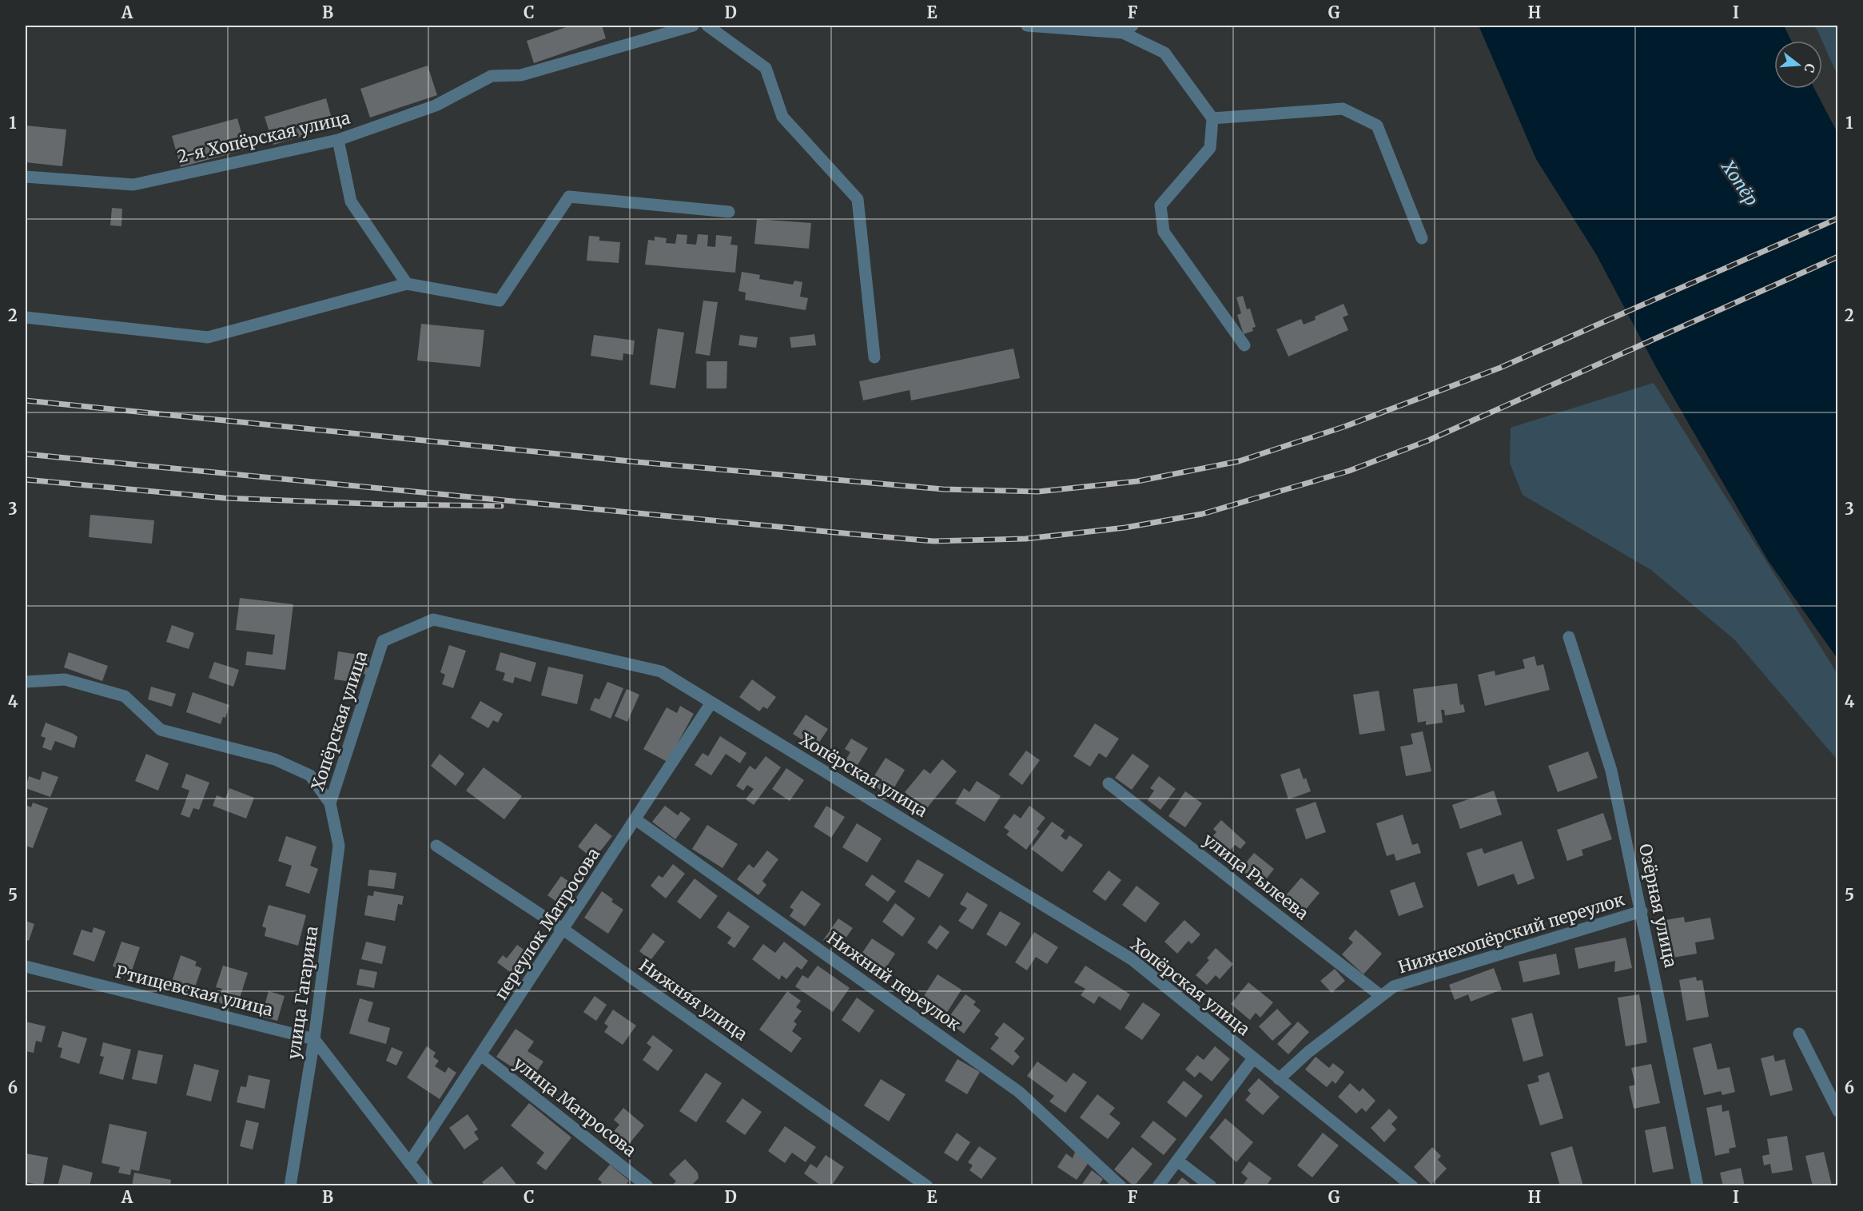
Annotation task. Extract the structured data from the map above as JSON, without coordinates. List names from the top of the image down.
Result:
{
  "streets": {
    "street": [
      "2-я Хопёрская улица",
      "Хопёрская улица",
      "улица Рылеева",
      "Озёрная улица",
      "переулок Матросова",
      "Нижнехопёрский переулок",
      "Нижний переулок",
      "Ртищевская улица",
      "улица Гагарина",
      "Нижняя улица",
      "улица Матросова"
    ]
  },
  "crossings": [
    ["Хопёрская улица", "переулок Матросова"],
    ["Хопёрская улица", "Нижнехопёрский переулок"],
    ["Хопёрская улица", "улица Гагарина"],
    ["улица Рылеева", "Нижнехопёрский переулок"],
    ["Озёрная улица", "Нижнехопёрский переулок"],
    ["переулок Матросова", "Нижний переулок"],
    ["переулок Матросова", "Нижняя улица"],
    ["переулок Матросова", "улица Матросова"],
    ["Ртищевская улица", "улица Гагарина"]
  ],
  "water": ["Хопёр"],
  "north": "right",
  "grid": {
    "columns": [
      "A",
      "B",
      "C",
      "D",
      "E",
      "F",
      "G",
      "H",
      "I"
    ],
    "rows": [
      "1",
      "2",
      "3",
      "4",
      "5",
      "6"
    ]
  }
}
